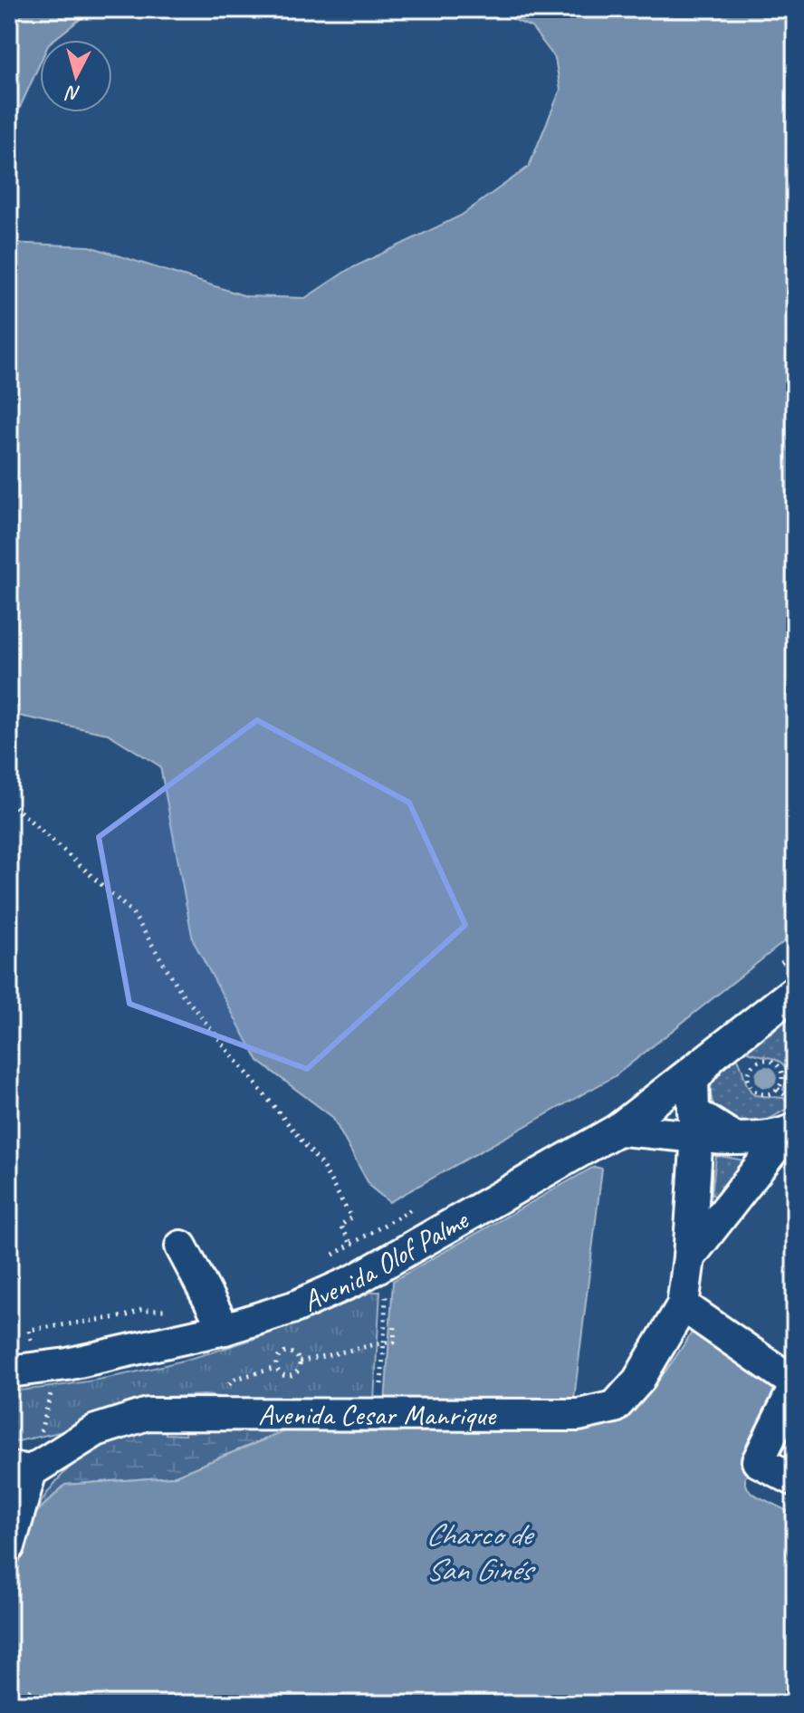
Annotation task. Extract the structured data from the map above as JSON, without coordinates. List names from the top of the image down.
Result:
{
  "streets": {
    "street": ["Avenida Olof Palme", "Avenida Cesar Manrique"]
  },
  "water": ["Charco de San Ginés"],
  "north": "bottom"
}
